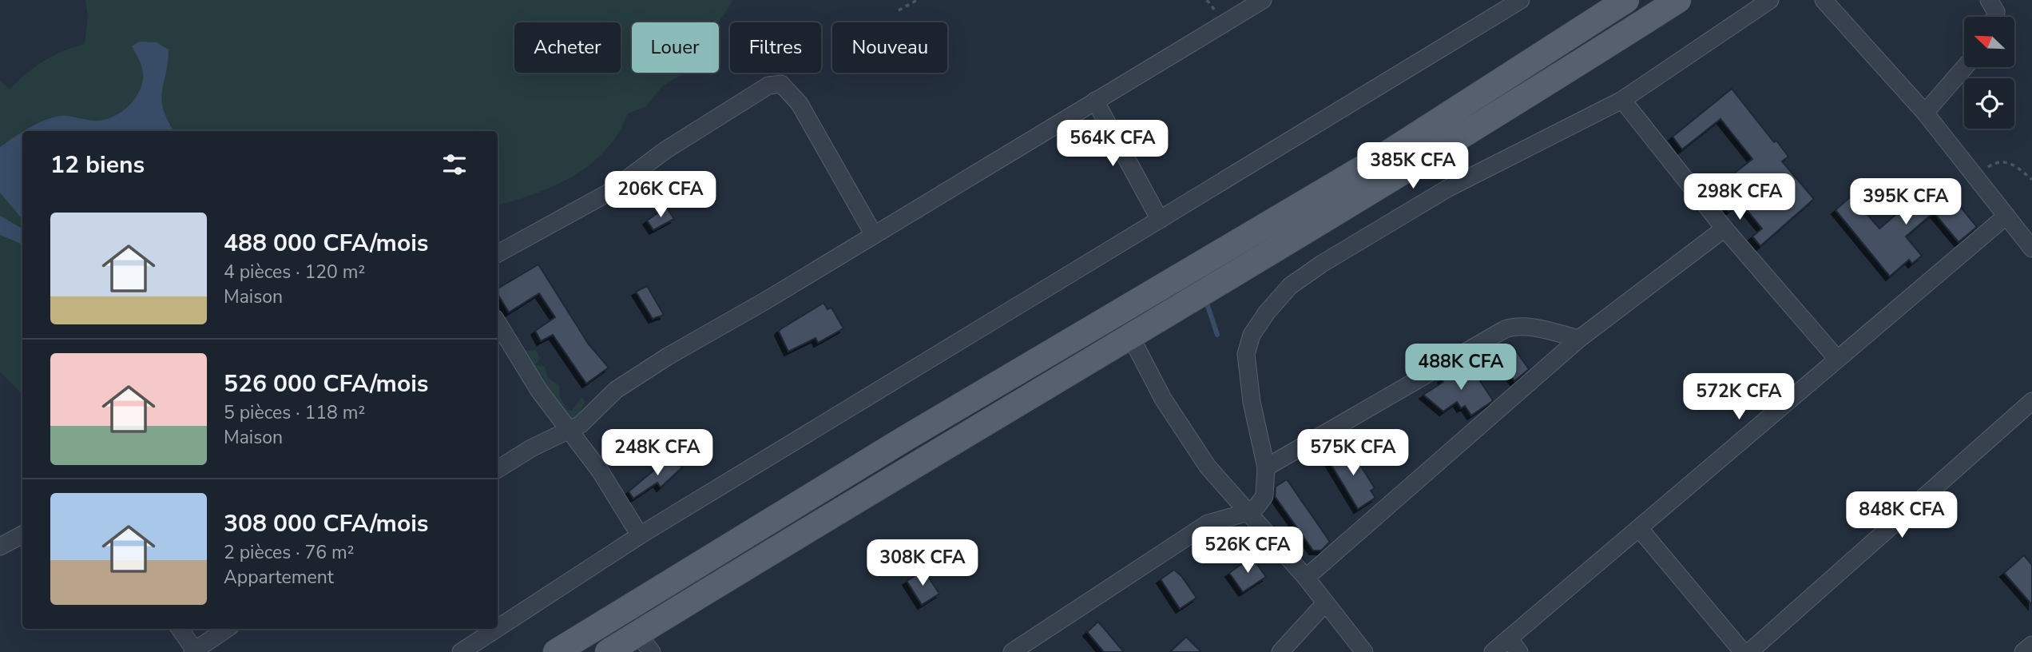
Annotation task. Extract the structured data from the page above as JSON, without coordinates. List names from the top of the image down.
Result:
{
  "north": "top left",
  "page": {
    "chip": [
      "Acheter",
      "Louer",
      "Filtres",
      "Nouveau"
    ],
    "price": [
      "564K CFA",
      "385K CFA",
      "206K CFA",
      "298K CFA",
      "395K CFA",
      "488K CFA",
      "572K CFA",
      "248K CFA",
      "575K CFA",
      "848K CFA",
      "526K CFA",
      "308K CFA"
    ],
    "heading": "12 biens",
    "list": [
      {
        "name": "488 000 CFA/mois",
        "note": "4 pièces · 120 m² · Maison"
      },
      {
        "name": "526 000 CFA/mois",
        "note": "5 pièces · 118 m² · Maison"
      },
      {
        "name": "308 000 CFA/mois",
        "note": "2 pièces · 76 m² · Appartement"
      }
    ]
  }
}
